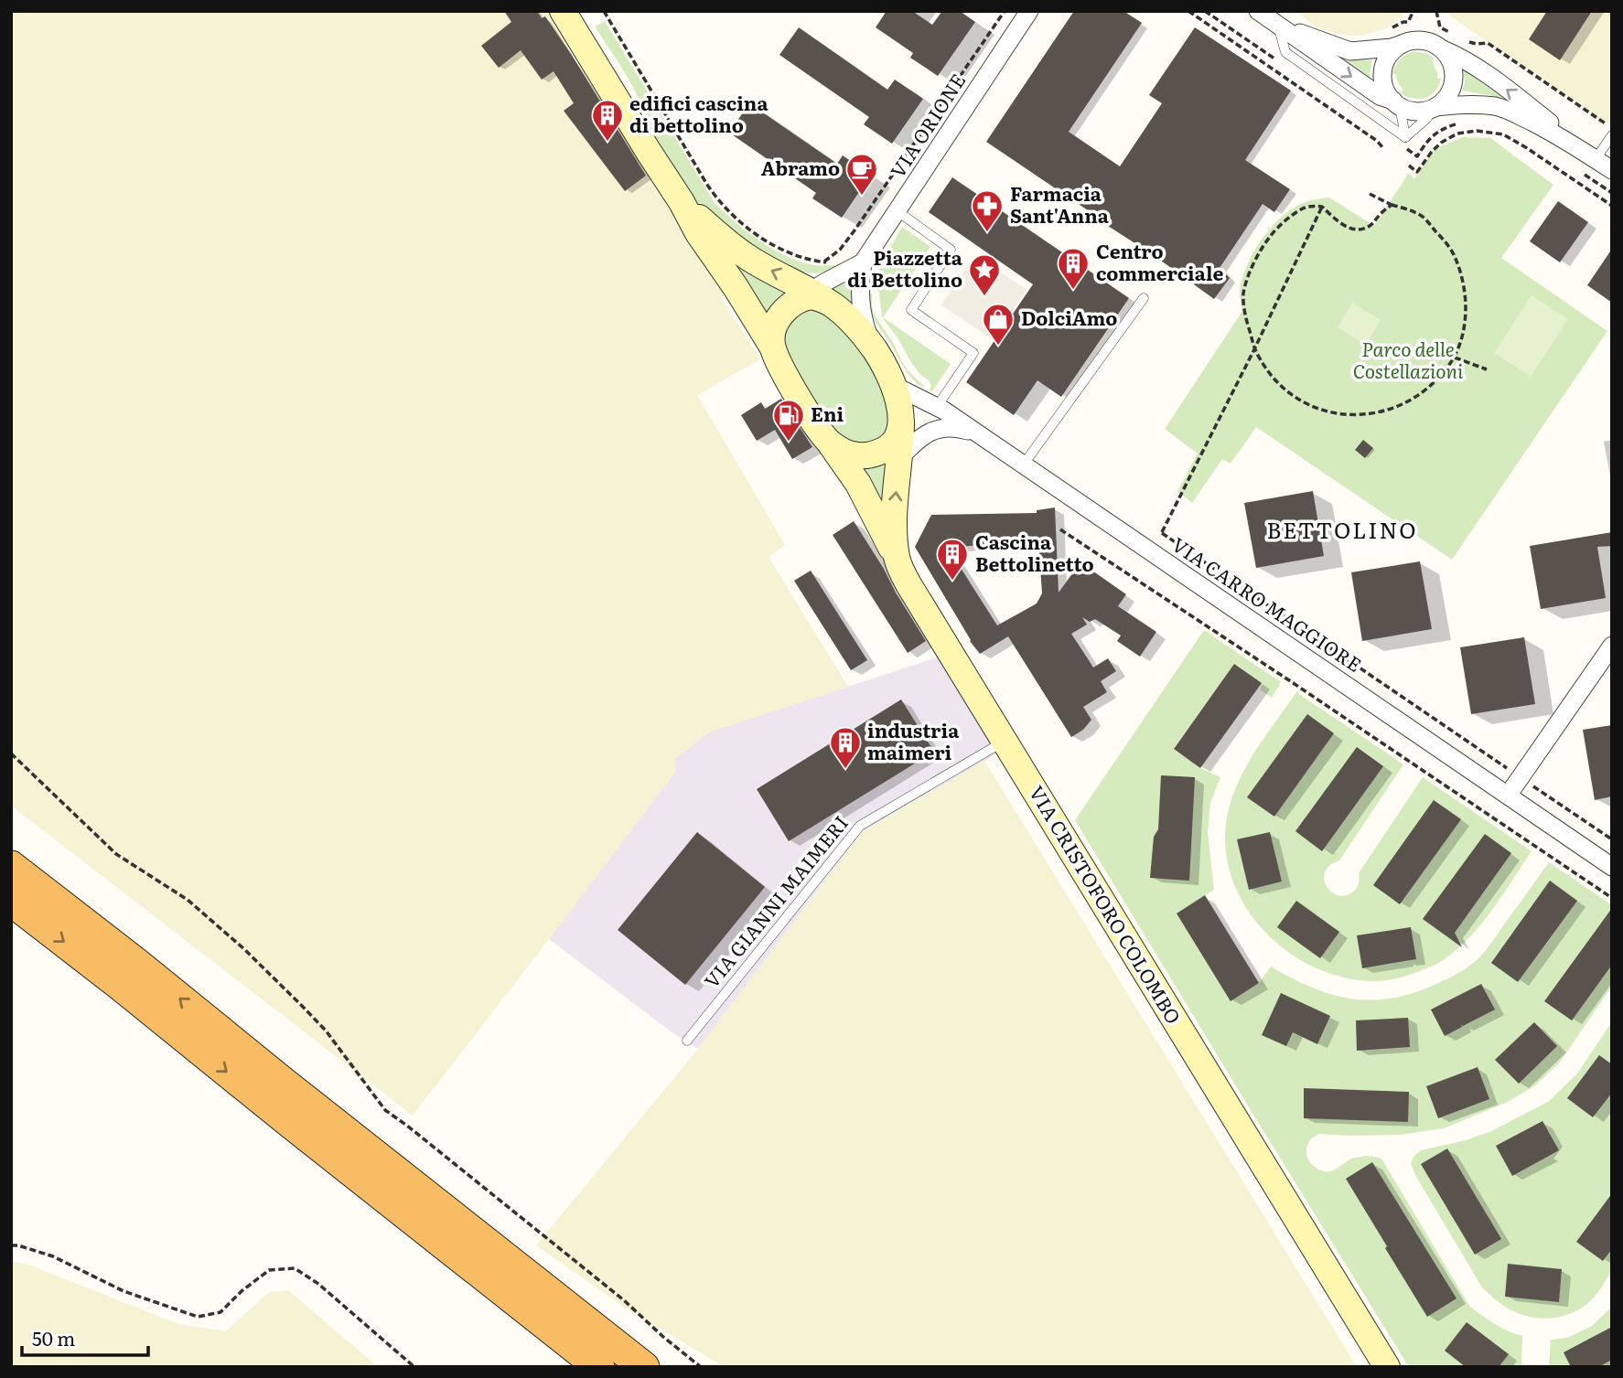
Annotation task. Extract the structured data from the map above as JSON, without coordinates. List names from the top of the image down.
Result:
{
  "streets": {
    "main road": ["VIA CRISTOFORO COLOMBO"],
    "street": ["VIA ORIONE", "VIA CARRO MAGGIORE"],
    "lane": ["VIA GIANNI MAIMERI"]
  },
  "crossings": [
    ["VIA CARRO MAGGIORE", "VIA CRISTOFORO COLOMBO"],
    ["VIA GIANNI MAIMERI", "VIA CRISTOFORO COLOMBO"]
  ],
  "districts": ["BETTOLINO"],
  "parks": ["Parco delle Costellazioni"],
  "places": {
    "building": [
      "edifici cascina di bettolino",
      "Centro commerciale",
      "Cascina Bettolinetto",
      "industria maimeri"
    ],
    "cafe": ["Abramo"],
    "pharmacy": ["Farmacia Sant'Anna"],
    "place": ["Piazzetta di Bettolino"],
    "shop": ["DolciAmo"],
    "fuel station": ["Eni"]
  },
  "scale_bar": "50 m"
}
